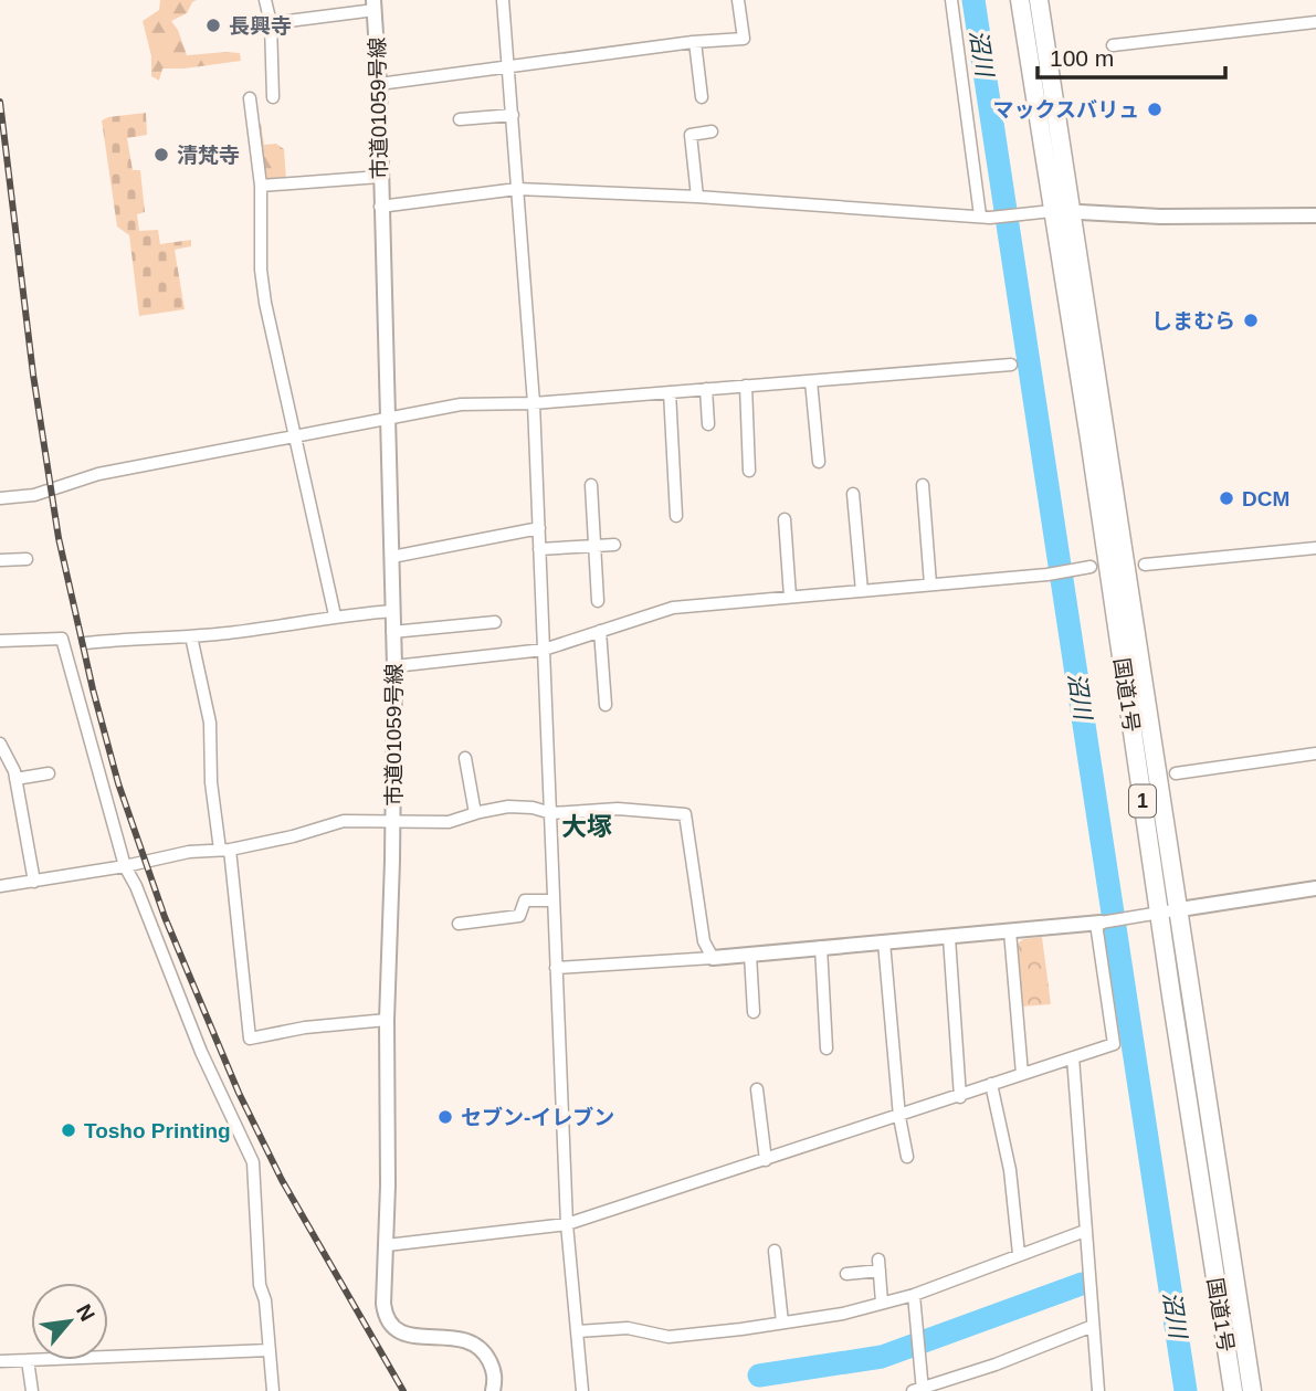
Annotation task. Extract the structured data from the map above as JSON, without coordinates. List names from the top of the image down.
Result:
{
  "streets": {
    "highway": ["国道1号", "1"],
    "street": ["市道01059号線"]
  },
  "districts": ["大塚"],
  "water": ["沼川"],
  "places": [
    "長興寺",
    "マックスバリュ",
    "清梵寺",
    "しまむら",
    "DCM",
    "セブン-イレブン",
    "Tosho Printing"
  ],
  "scale_bar": "100 m",
  "north": "top right"
}
